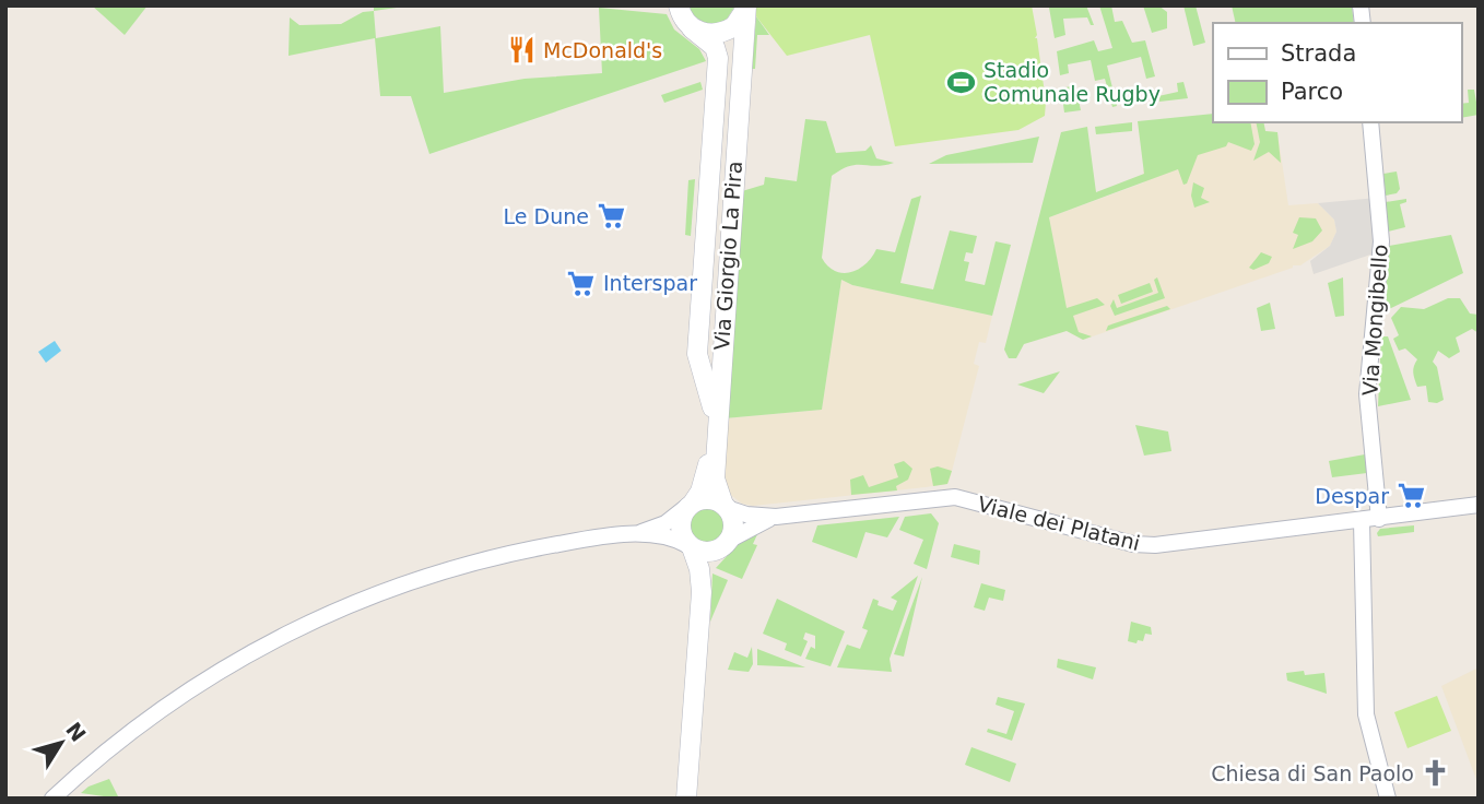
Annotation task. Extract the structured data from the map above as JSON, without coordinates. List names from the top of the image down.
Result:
{
  "streets": {
    "main road": ["Via Giorgio La Pira"],
    "street": ["Via Mongibello", "Viale dei Platani"]
  },
  "crossings": [
    ["Via Mongibello", "Viale dei Platani"]
  ],
  "places": {
    "restaurant": ["McDonald's"],
    "sports": ["Stadio Comunale Rugby"],
    "supermarket": ["Le Dune", "Interspar", "Despar"],
    "church": ["Chiesa di San Paolo"]
  },
  "legend": ["Strada", "Parco"],
  "north": "top right"
}
